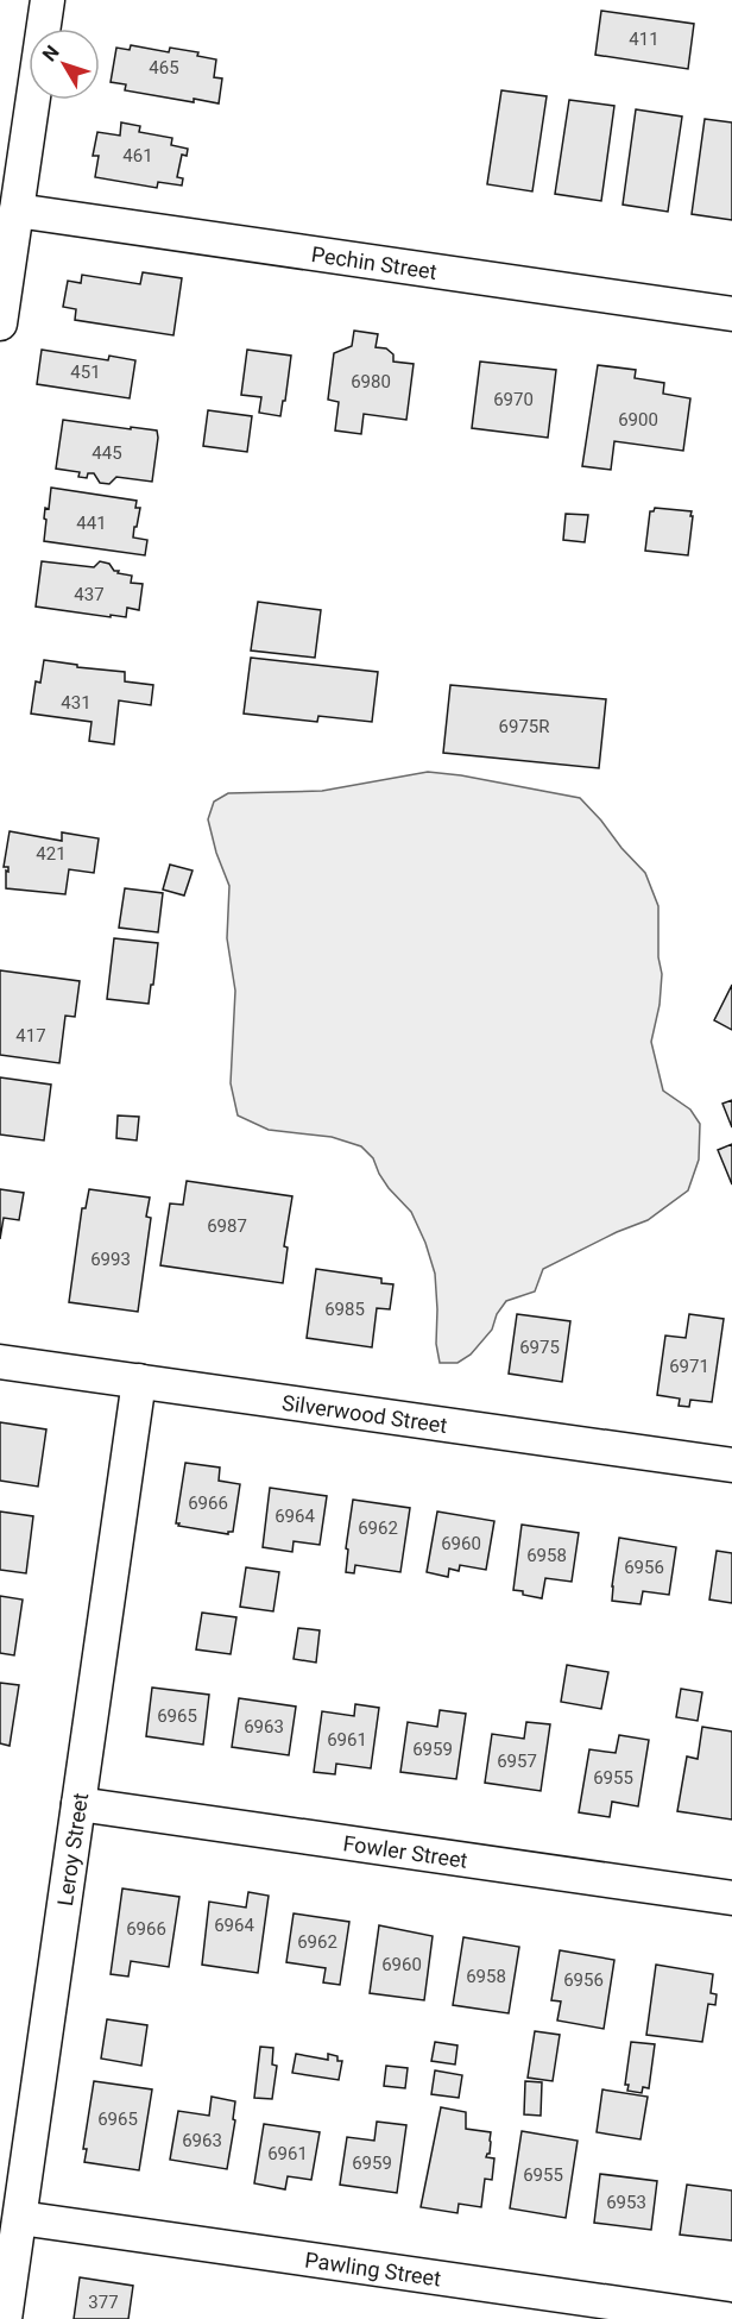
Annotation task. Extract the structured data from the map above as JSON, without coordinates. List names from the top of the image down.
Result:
{
  "streets": {
    "street": [
      "Pechin Street",
      "Silverwood Street",
      "Leroy Street",
      "Fowler Street",
      "Pawling Street"
    ]
  },
  "crossings": [
    ["Silverwood Street", "Leroy Street"],
    ["Leroy Street", "Fowler Street"],
    ["Leroy Street", "Pawling Street"]
  ],
  "house_numbers": [
    "411",
    "465",
    "461",
    "451",
    "6980",
    "6970",
    "6900",
    "445",
    "441",
    "437",
    "431",
    "6975R",
    "421",
    "417",
    "6987",
    "6993",
    "6985",
    "6975",
    "6971",
    "6966",
    "6964",
    "6962",
    "6960",
    "6958",
    "6956",
    "6965",
    "6963",
    "6961",
    "6959",
    "6957",
    "6955",
    "6964",
    "6966",
    "6962",
    "6960",
    "6958",
    "6956",
    "6965",
    "6963",
    "6961",
    "6959",
    "6955",
    "6953",
    "377"
  ],
  "north": "top left"
}
